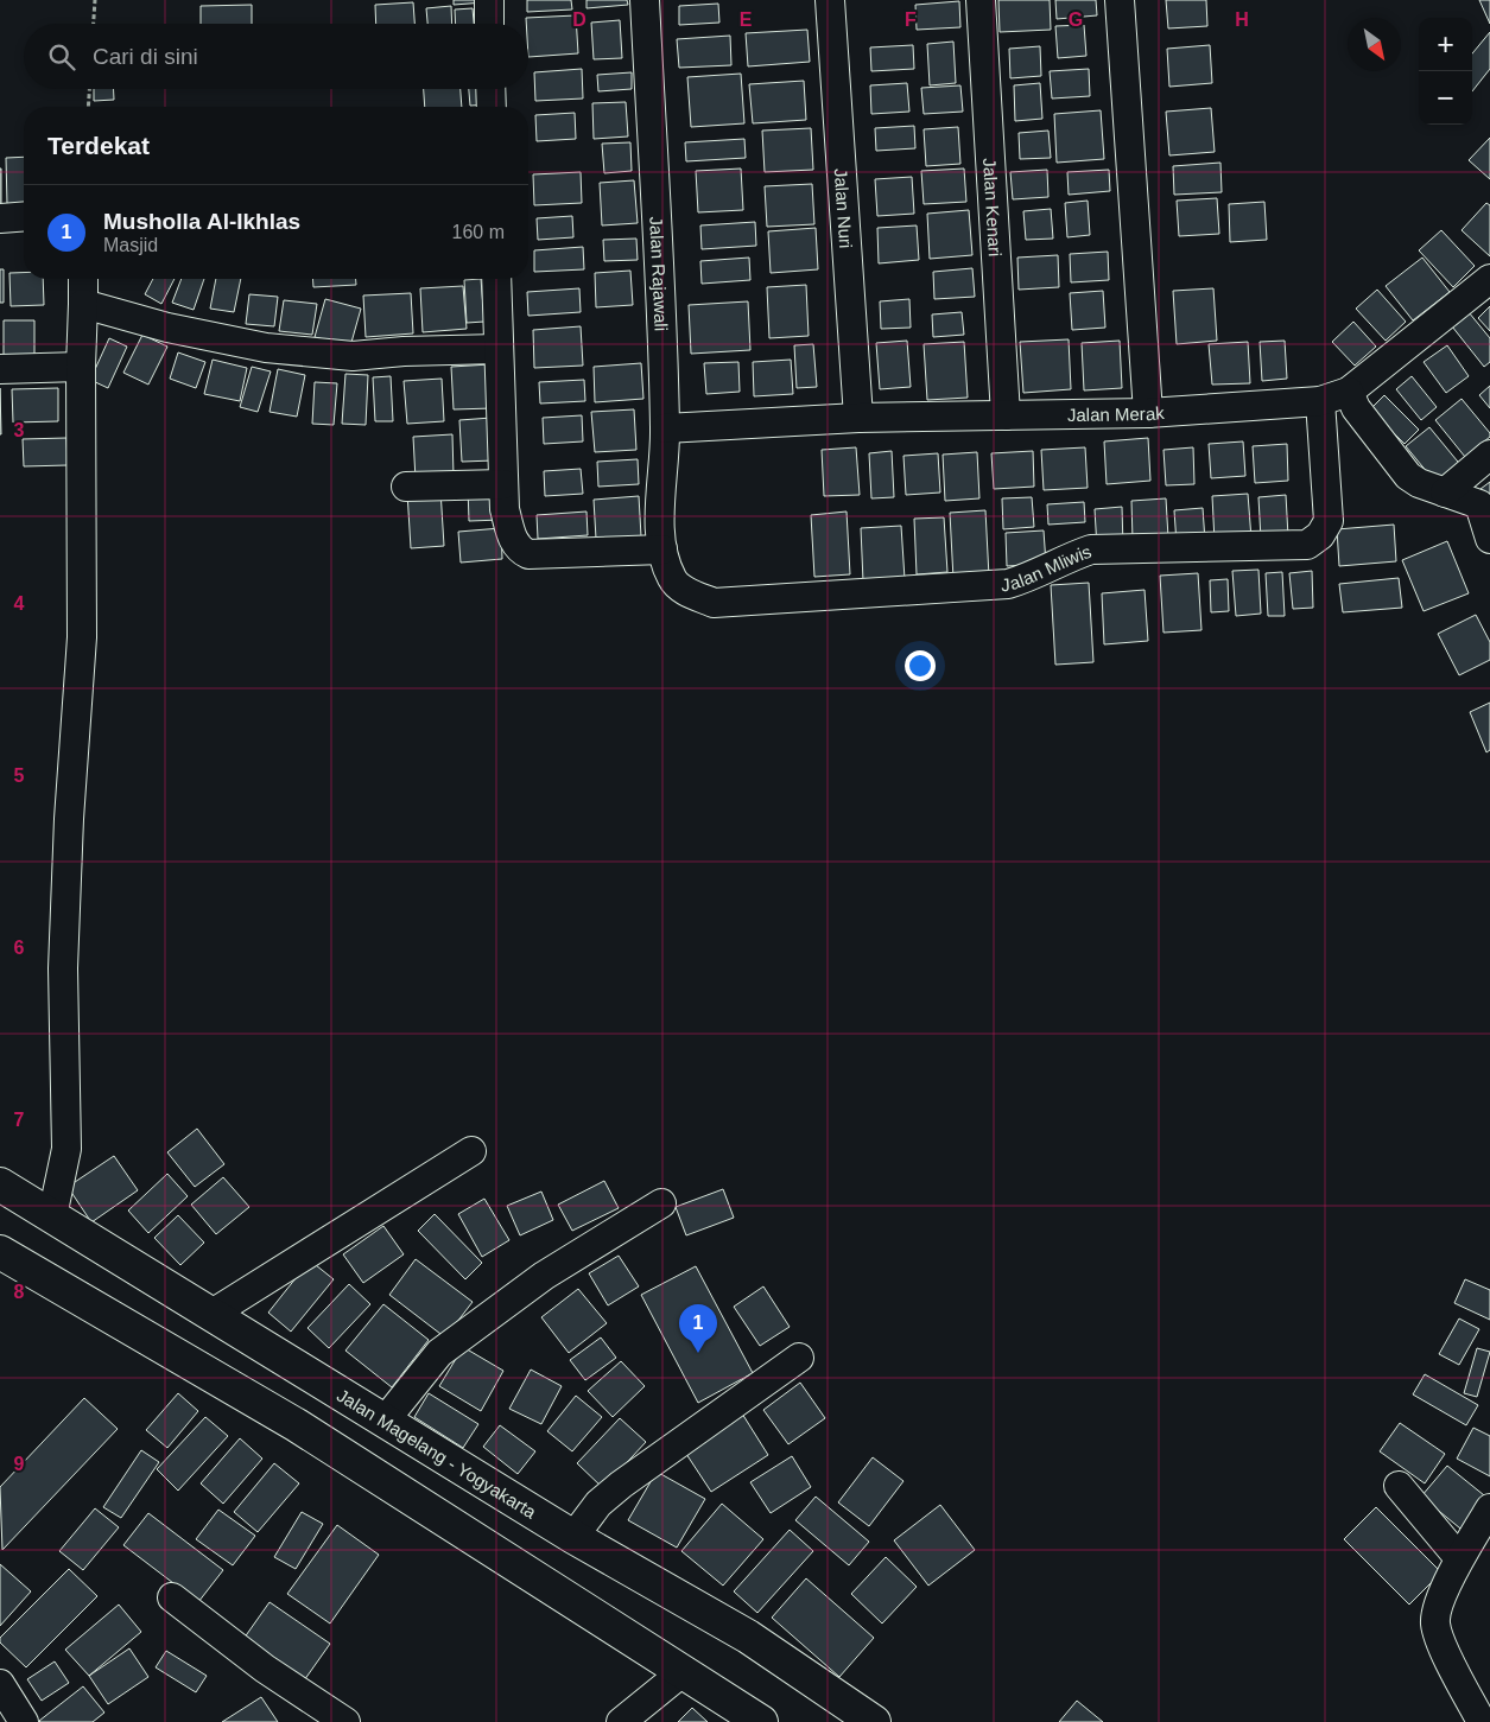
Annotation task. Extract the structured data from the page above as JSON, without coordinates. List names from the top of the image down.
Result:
{
  "streets": {
    "highway": ["Jalan Magelang - Yogyakarta"],
    "street": [
      "Jalan Kenari",
      "Jalan Nuri",
      "Jalan Rajawali",
      "Jalan Merak",
      "Jalan Mliwis"
    ]
  },
  "crossings": [
    ["Jalan Kenari", "Jalan Merak"],
    ["Jalan Nuri", "Jalan Merak"],
    ["Jalan Rajawali", "Jalan Merak"],
    ["Jalan Rajawali", "Jalan Mliwis"],
    ["Jalan Merak", "Jalan Mliwis"]
  ],
  "north": "bottom right",
  "page": {
    "map_buttons": ["+", "−"],
    "search": "Cari di sini",
    "heading": "Terdekat",
    "list": [
      {
        "mark": "1",
        "name": "Musholla Al-Ikhlas",
        "note": "Masjid",
        "value": "160 m"
      }
    ],
    "pins": "1"
  },
  "grid": {
    "columns": [
      "D",
      "E",
      "F",
      "G",
      "H"
    ],
    "rows": [
      "3",
      "4",
      "5",
      "6",
      "7",
      "8",
      "9"
    ]
  }
}
